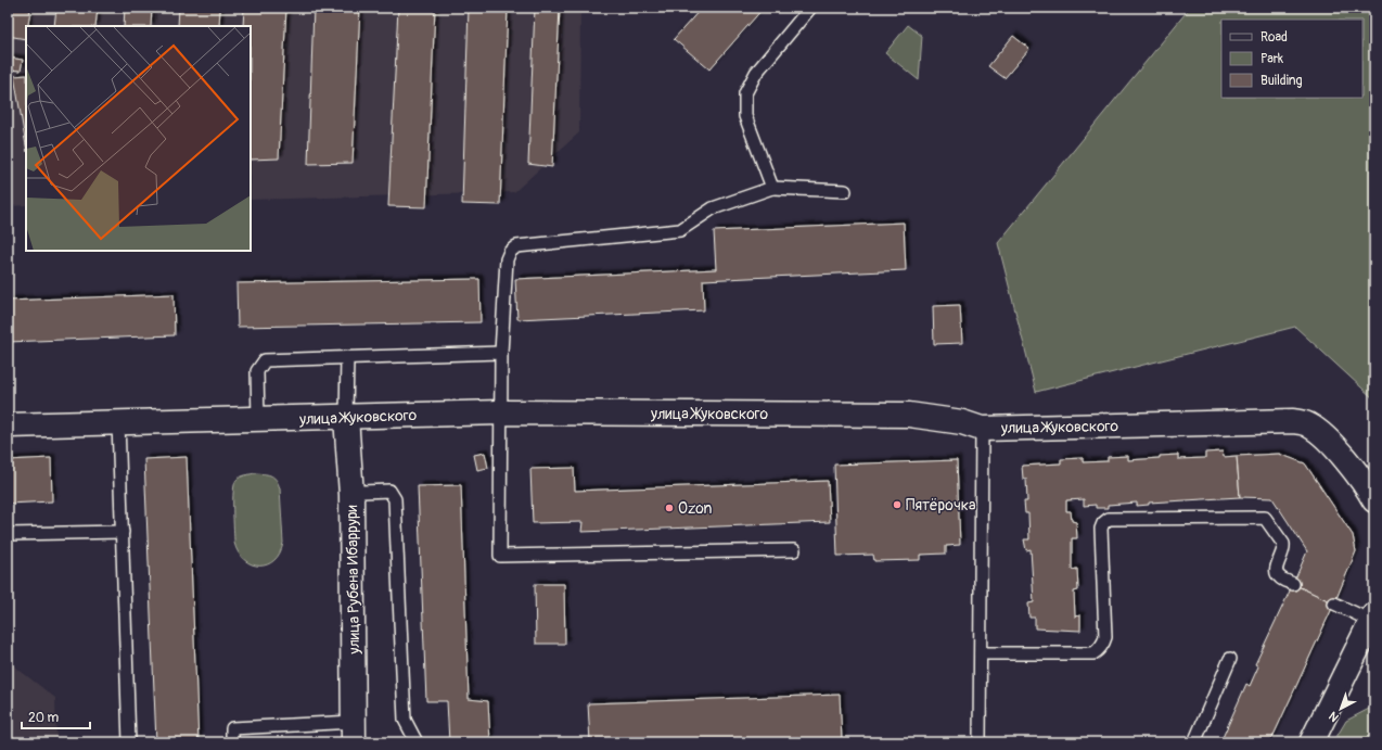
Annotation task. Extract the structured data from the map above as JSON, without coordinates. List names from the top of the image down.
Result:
{
  "streets": {
    "street": ["улица Жуковского", "улица Рубена Ибаррури"]
  },
  "crossings": [
    ["улица Жуковского", "улица Рубена Ибаррури"]
  ],
  "places": ["Пятёрочка", "Ozon"],
  "legend": ["Road", "Park", "Building"],
  "scale_bar": "20 m",
  "north": "bottom left"
}
